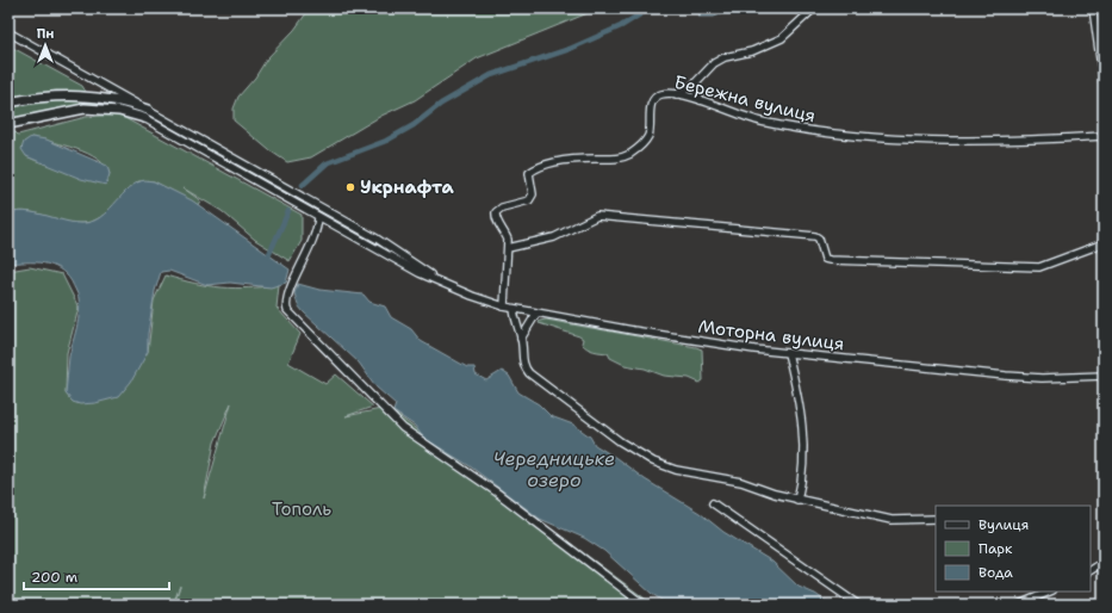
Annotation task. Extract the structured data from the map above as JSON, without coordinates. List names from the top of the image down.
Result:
{
  "streets": {
    "street": ["Бережна вулиця", "Моторна вулиця"]
  },
  "crossings": [
    ["Бережна вулиця", "Моторна вулиця"]
  ],
  "water": ["Чередницьке озеро"],
  "parks": ["Тополь"],
  "places": ["Укрнафта"],
  "legend": ["Вулиця", "Парк", "Вода"],
  "scale_bar": "200 m",
  "north": "top"
}
